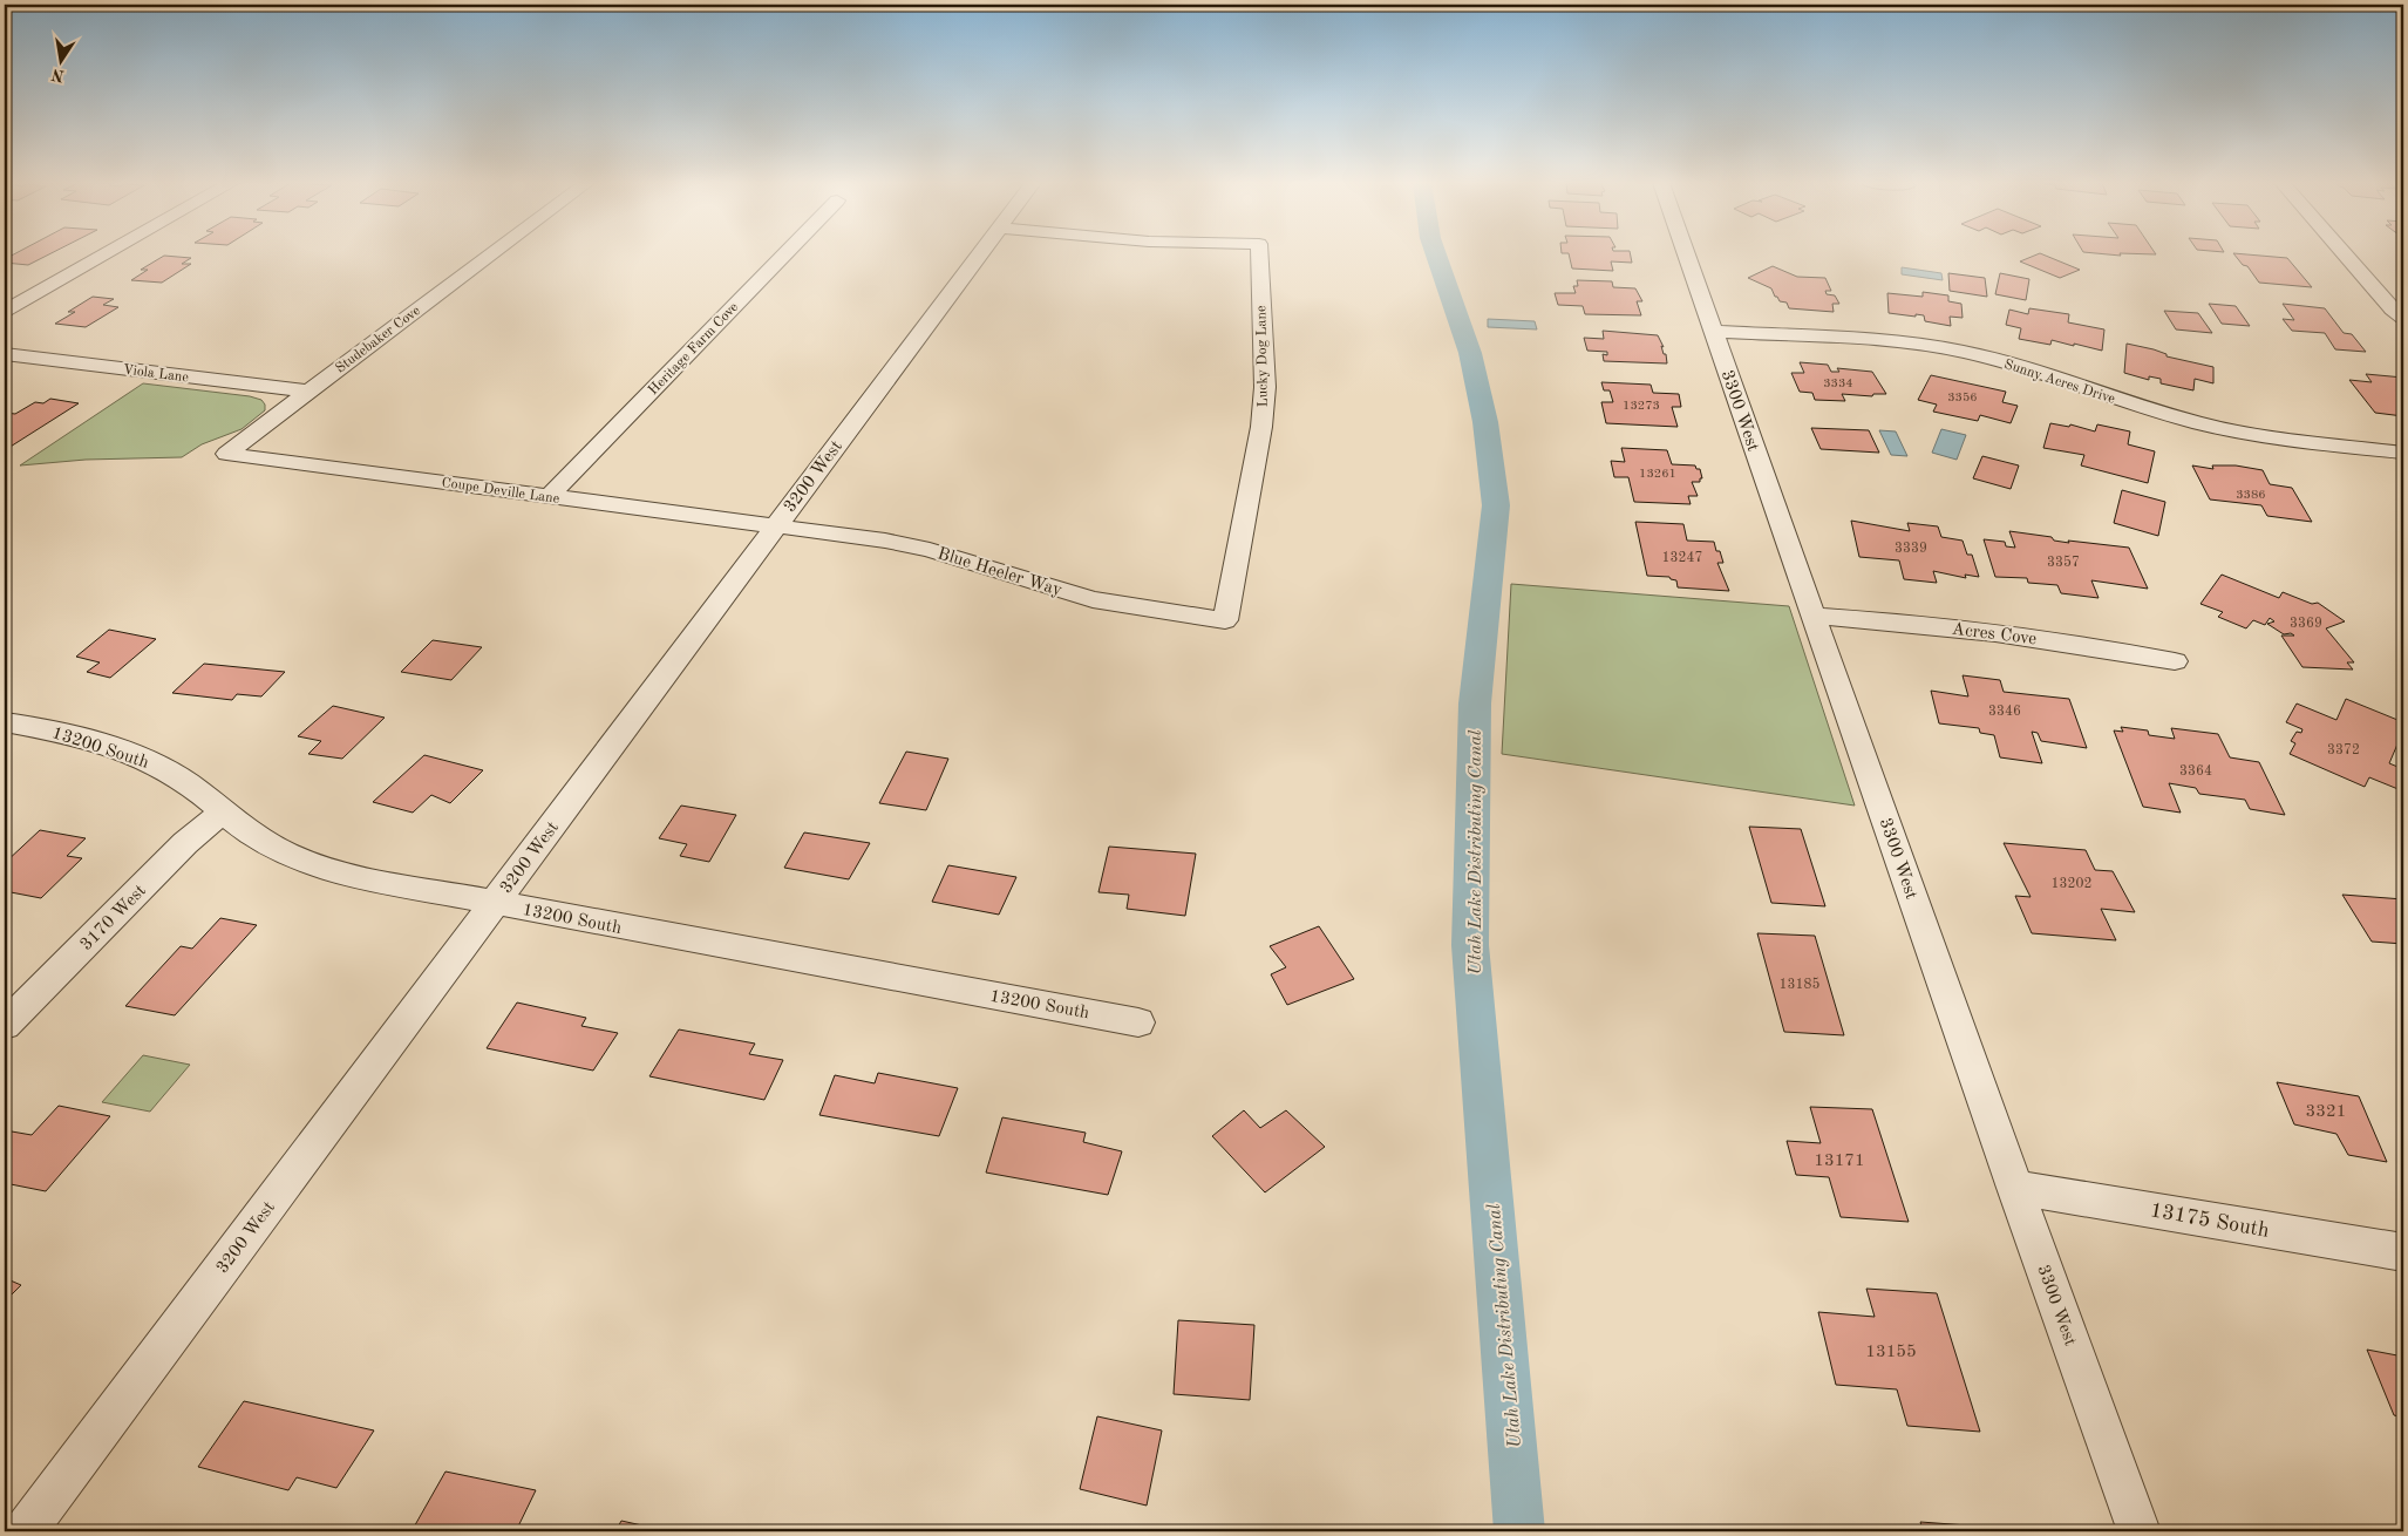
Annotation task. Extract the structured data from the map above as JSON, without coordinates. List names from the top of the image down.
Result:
{
  "streets": {
    "street": [
      "Studebaker Cove",
      "Heritage Farm Cove",
      "Lucky Dog Lane",
      "Viola Lane",
      "Sunny Acres Drive",
      "3300 West",
      "3200 West",
      "Coupe Deville Lane",
      "Blue Heeler Way",
      "Acres Cove",
      "13200 South",
      "3170 West",
      "13175 South"
    ]
  },
  "crossings": [
    ["Studebaker Cove", "Viola Lane"],
    ["Studebaker Cove", "Coupe Deville Lane"],
    ["Heritage Farm Cove", "Coupe Deville Lane"],
    ["Lucky Dog Lane", "Blue Heeler Way"],
    ["Sunny Acres Drive", "3300 West"],
    ["3300 West", "Acres Cove"],
    ["3300 West", "13175 South"],
    ["3200 West", "Coupe Deville Lane"],
    ["3200 West", "Blue Heeler Way"],
    ["3200 West", "13200 South"],
    ["Coupe Deville Lane", "Blue Heeler Way"],
    ["13200 South", "3170 West"]
  ],
  "water": ["Utah Lake Distributing Canal"],
  "house_numbers": [
    "3334",
    "3356",
    "13273",
    "13261",
    "3386",
    "3339",
    "13247",
    "3357",
    "3369",
    "3346",
    "3372",
    "3364",
    "13202",
    "13185",
    "3321",
    "13171",
    "13155"
  ],
  "north": "bottom"
}
